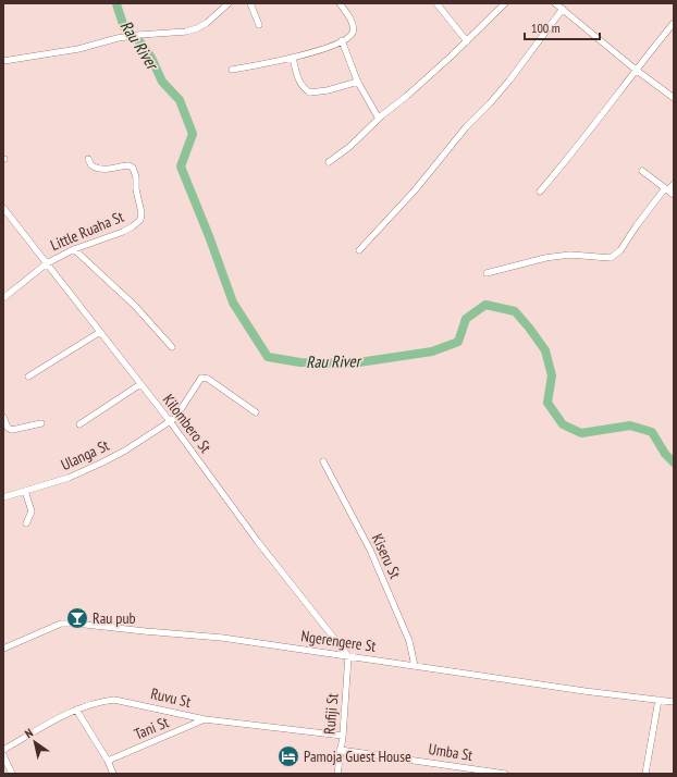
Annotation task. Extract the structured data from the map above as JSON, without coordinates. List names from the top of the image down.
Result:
{
  "streets": {
    "street": [
      "Little Ruaha St",
      "Kilombero St",
      "Ulanga St",
      "Kiseru St",
      "Ngerengere St",
      "Ruvu St",
      "Rufiji St",
      "Tani St",
      "Umba St"
    ]
  },
  "crossings": [
    ["Little Ruaha St", "Kilombero St"],
    ["Kilombero St", "Ulanga St"],
    ["Kilombero St", "Ngerengere St"],
    ["Kilombero St", "Rufiji St"],
    ["Kiseru St", "Ngerengere St"],
    ["Ngerengere St", "Rufiji St"],
    ["Ruvu St", "Rufiji St"],
    ["Ruvu St", "Tani St"],
    ["Rufiji St", "Umba St"]
  ],
  "water": ["Rau River"],
  "places": {
    "bar": ["Rau pub"],
    "hotel": ["Pamoja Guest House"]
  },
  "scale_bar": "100 m",
  "north": "top left"
}
